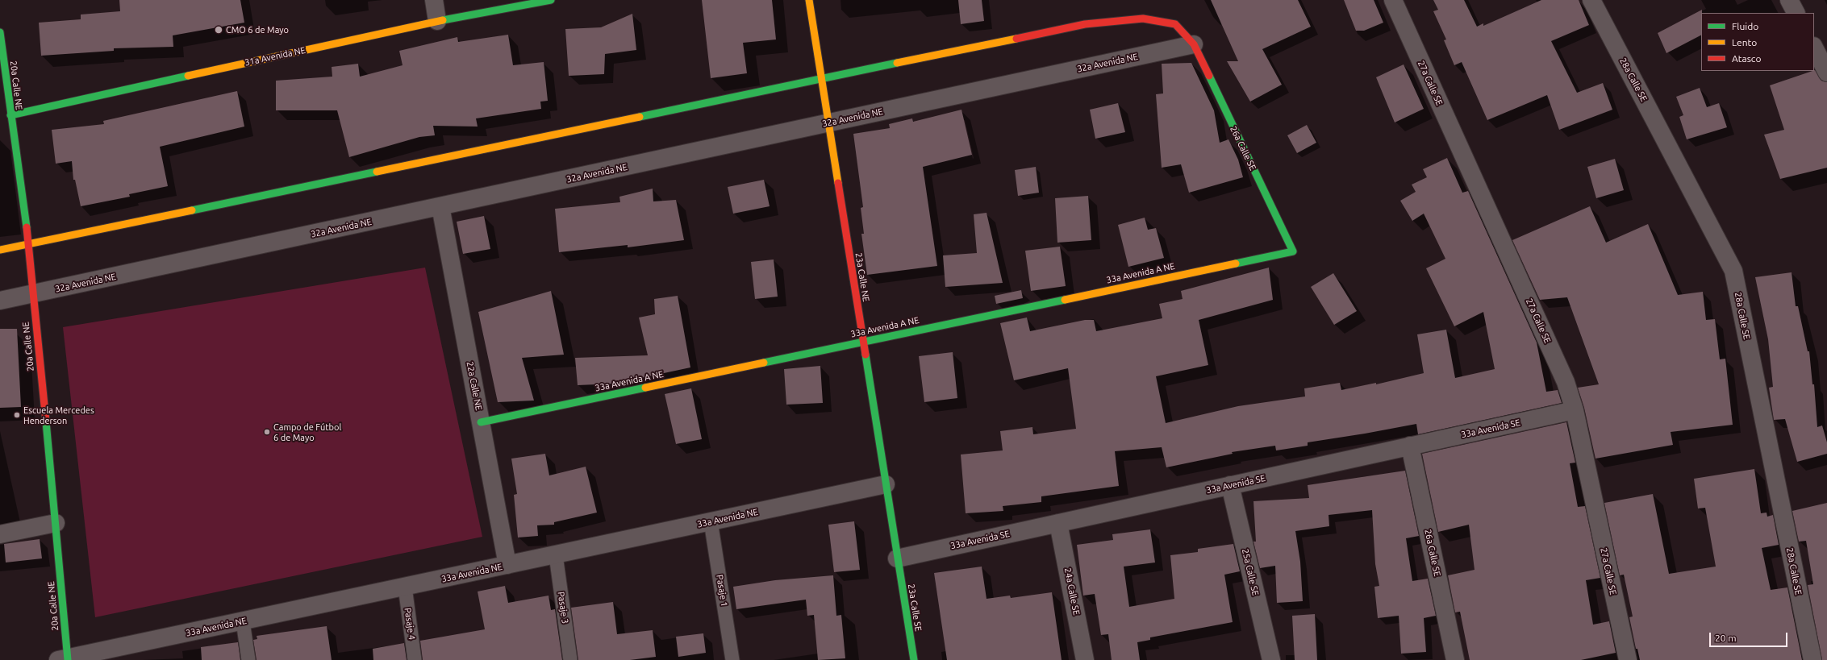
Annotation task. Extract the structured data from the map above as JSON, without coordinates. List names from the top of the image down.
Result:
{
  "streets": {
    "street": [
      "31a Avenida NE",
      "32a Avenida NE",
      "28a Calle SE",
      "27a Calle SE",
      "20a Calle NE",
      "26a Calle SE",
      "33a Avenida A NE",
      "23a Calle NE",
      "22a Calle NE",
      "33a Avenida SE",
      "33a Avenida NE",
      "25a Calle SE",
      "24a Calle SE",
      "23a Calle SE"
    ],
    "lane": ["Pasaje 1", "Pasaje 3", "Pasaje 4"]
  },
  "crossings": [
    ["31a Avenida NE", "20a Calle NE"],
    ["32a Avenida NE", "20a Calle NE"],
    ["32a Avenida NE", "26a Calle SE"],
    ["32a Avenida NE", "23a Calle NE"],
    ["32a Avenida NE", "22a Calle NE"],
    ["27a Calle SE", "33a Avenida SE"],
    ["20a Calle NE", "26a Calle SE"],
    ["20a Calle NE", "33a Avenida NE"],
    ["26a Calle SE", "33a Avenida A NE"],
    ["26a Calle SE", "33a Avenida SE"],
    ["33a Avenida A NE", "23a Calle NE"],
    ["33a Avenida A NE", "22a Calle NE"],
    ["23a Calle NE", "33a Avenida SE"],
    ["23a Calle NE", "33a Avenida NE"],
    ["23a Calle NE", "23a Calle SE"],
    ["22a Calle NE", "33a Avenida NE"],
    ["33a Avenida SE", "25a Calle SE"],
    ["33a Avenida SE", "24a Calle SE"],
    ["33a Avenida SE", "23a Calle SE"],
    ["33a Avenida NE", "Pasaje 1"],
    ["33a Avenida NE", "Pasaje 3"],
    ["33a Avenida NE", "Pasaje 4"]
  ],
  "places": ["CMO 6 de Mayo", "Escuela Mercedes Henderson", "Campo de Fútbol 6 de Mayo"],
  "legend": ["Fluido", "Lento", "Atasco"],
  "scale_bar": "20 m"
}
